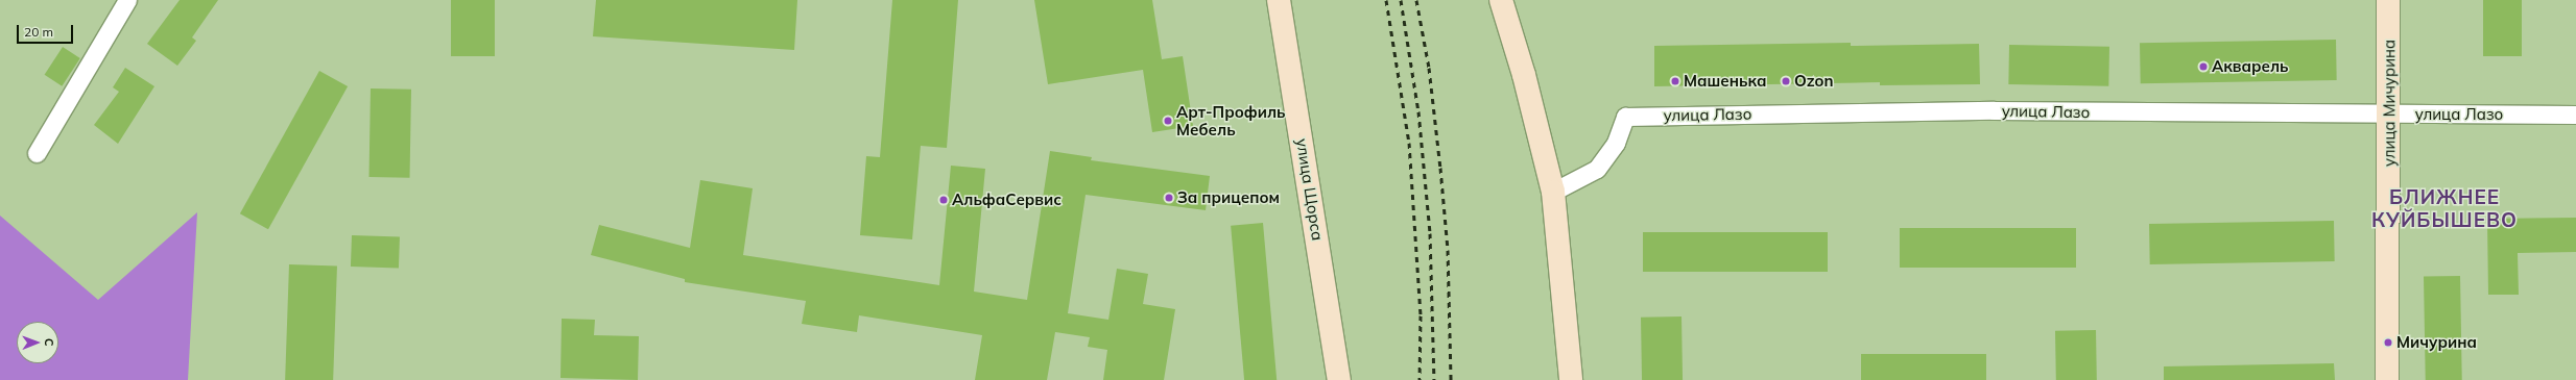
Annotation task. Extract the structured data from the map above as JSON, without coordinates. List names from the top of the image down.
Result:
{
  "streets": {
    "street": ["улица Мичурина", "улица Лазо", "улица Щорса"]
  },
  "crossings": [
    ["улица Мичурина", "улица Лазо"]
  ],
  "districts": ["БЛИЖНЕЕ КУЙБЫШЕВО"],
  "places": [
    "Акварель",
    "Машенька",
    "Ozon",
    "Арт-Профиль Мебель",
    "За прицепом",
    "АльфаСервис",
    "Мичурина"
  ],
  "scale_bar": "20 m",
  "north": "right"
}
